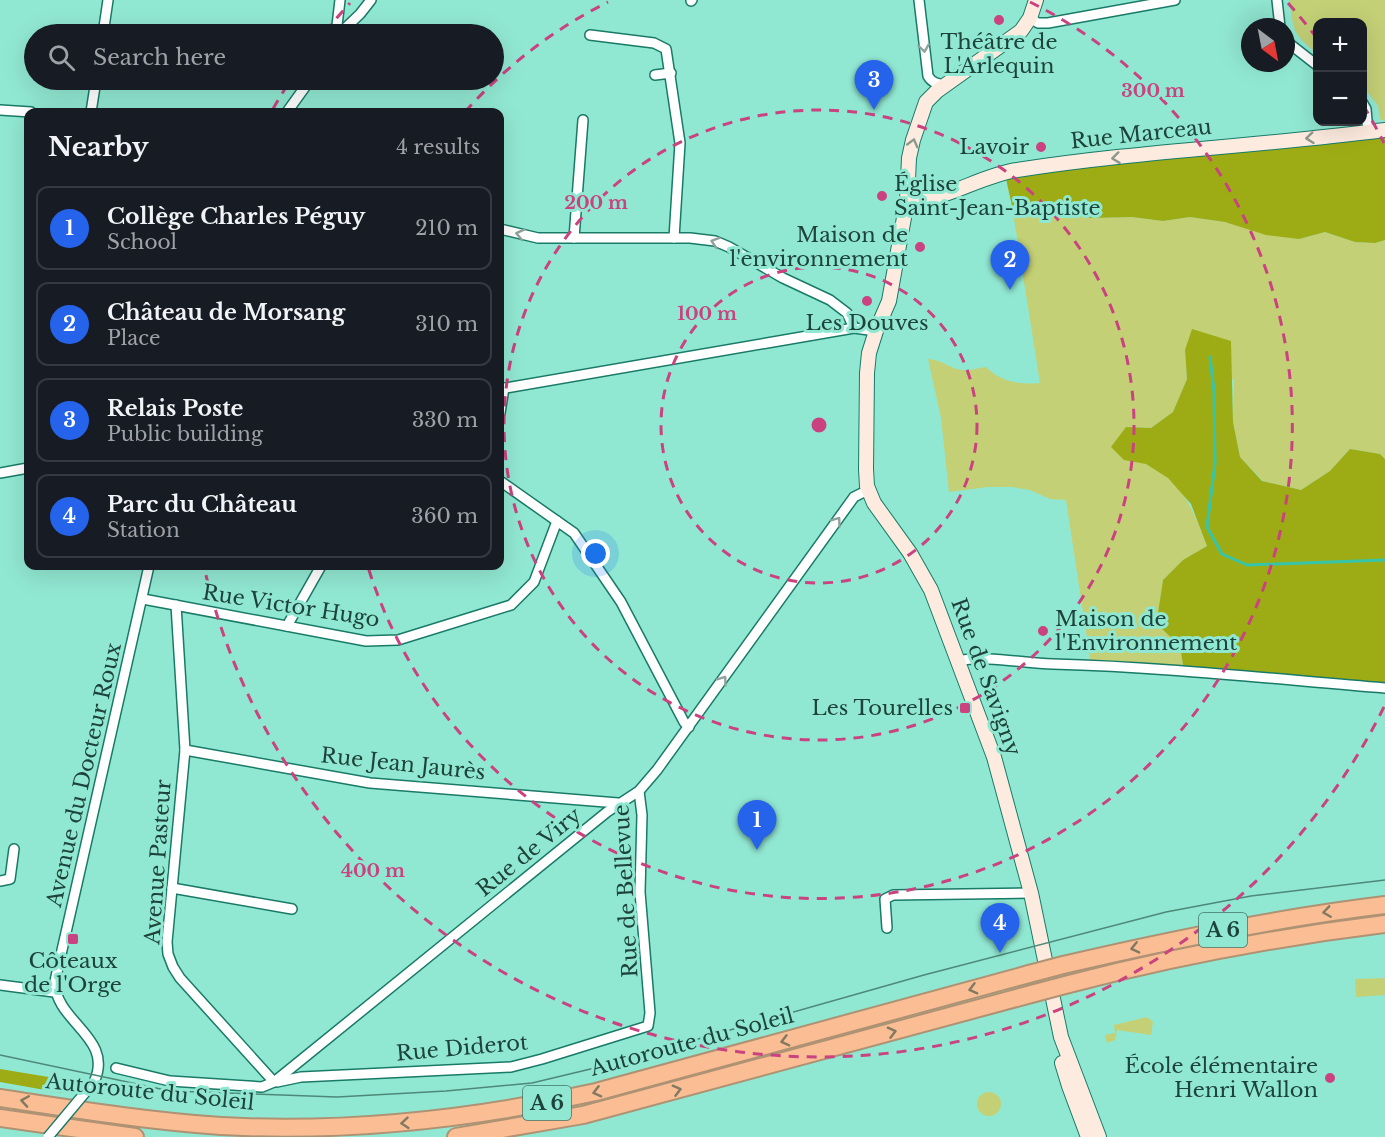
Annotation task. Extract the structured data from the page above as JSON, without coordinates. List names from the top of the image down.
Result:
{
  "streets": {
    "highway": ["A 6", "Autoroute du Soleil"],
    "main road": ["Rue Marceau", "Rue de Savigny"],
    "street": [
      "Rue Victor Hugo",
      "Rue Jean Jaurès",
      "Avenue du Docteur Roux",
      "Rue de Viry",
      "Avenue Pasteur",
      "Rue de Bellevue",
      "Rue Diderot"
    ]
  },
  "crossings": [
    ["Rue Victor Hugo", "Avenue du Docteur Roux"],
    ["Rue Victor Hugo", "Avenue Pasteur"],
    ["Rue de Savigny", "Rue de Viry"],
    ["Rue Jean Jaurès", "Rue de Viry"],
    ["Rue Jean Jaurès", "Avenue Pasteur"],
    ["Rue de Viry", "Avenue Pasteur"],
    ["Rue de Viry", "Rue de Bellevue"],
    ["Rue de Viry", "Rue Diderot"],
    ["Avenue Pasteur", "Rue Diderot"],
    ["Rue de Bellevue", "Rue Diderot"]
  ],
  "one_way": ["Rue Marceau", "Rue de Viry"],
  "places": {
    "other": [
      "Théâtre de L'Arlequin",
      "Lavoir",
      "Église Saint-Jean-Baptiste",
      "Maison de l'environnement",
      "Les Douves",
      "Maison de l'Environnement",
      "École élémentaire Henri Wallon"
    ],
    "transit": ["Les Tourelles", "Côteaux de l'Orge"]
  },
  "north": "bottom right",
  "page": {
    "map_buttons": ["+", "−"],
    "search": "Search here",
    "pins": [
      "3",
      "2",
      "1",
      "4"
    ],
    "heading": ["Nearby", "4 results"],
    "list": [
      {
        "mark": "1",
        "name": "Collège Charles Péguy",
        "note": "School",
        "value": "210 m"
      },
      {
        "mark": "2",
        "name": "Château de Morsang",
        "note": "Place",
        "value": "310 m"
      },
      {
        "mark": "3",
        "name": "Relais Poste",
        "note": "Public building",
        "value": "330 m"
      },
      {
        "mark": "4",
        "name": "Parc du Château",
        "note": "Station",
        "value": "360 m"
      }
    ]
  },
  "rings": [
    "300 m",
    "200 m",
    "100 m",
    "400 m"
  ]
}
